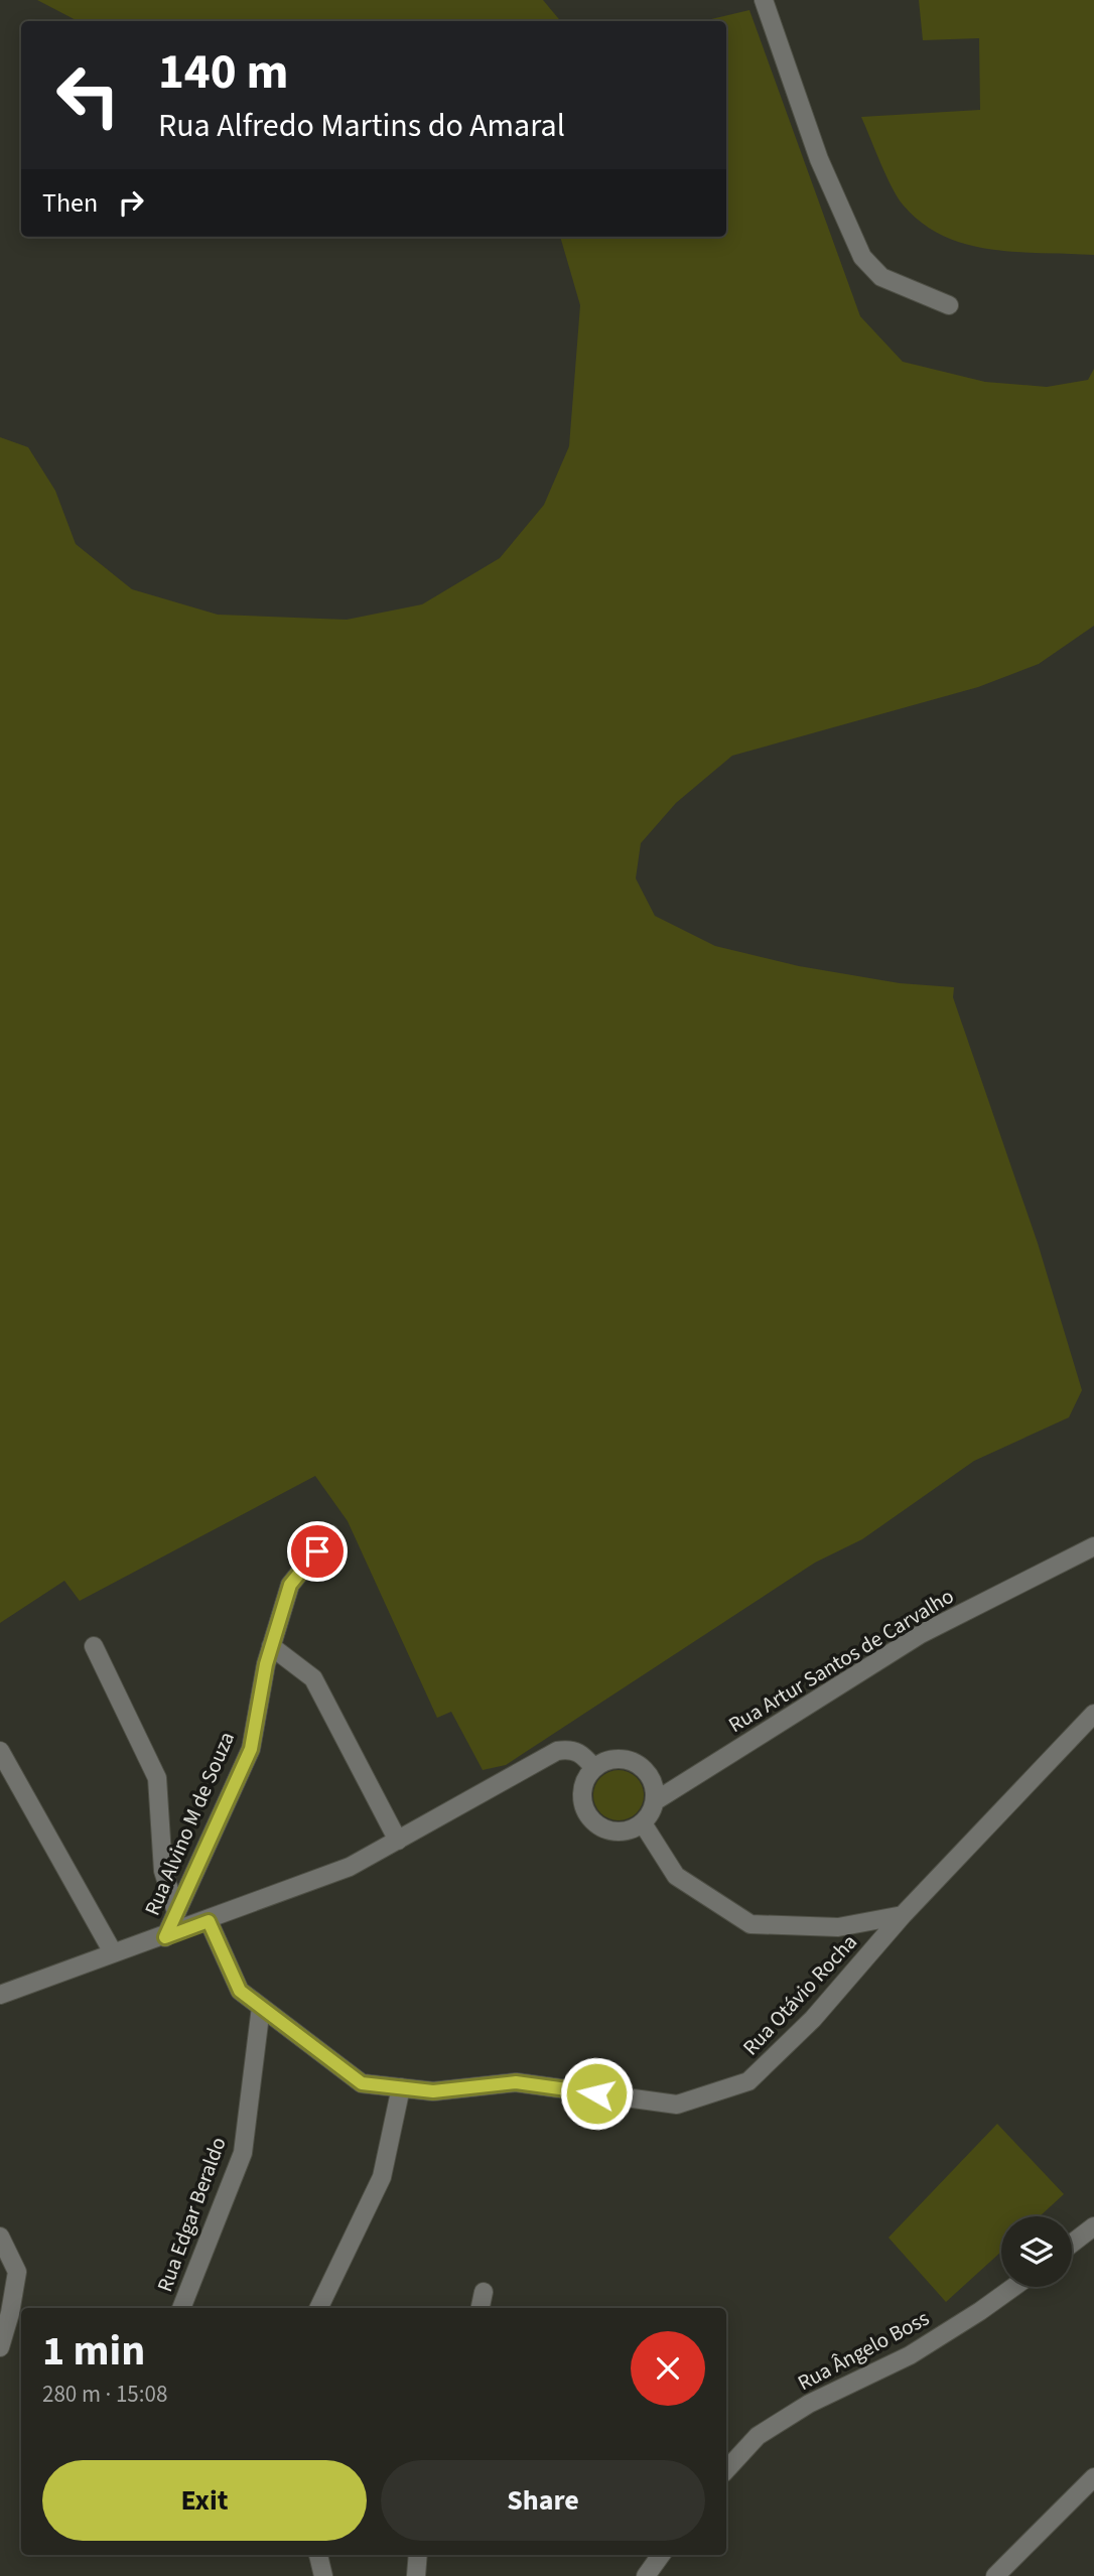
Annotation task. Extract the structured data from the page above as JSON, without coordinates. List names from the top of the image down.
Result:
{
  "streets": {
    "street": [
      "Rua Artur Santos de Carvalho",
      "Rua Alvino M de Souza",
      "Rua Otávio Rocha",
      "Rua Edgar Beraldo",
      "Rua Ângelo Boss"
    ]
  },
  "crossings": [
    ["Rua Otávio Rocha", "Rua Edgar Beraldo"]
  ],
  "page": {
    "turn": ["140 m", "Rua Alfredo Martins do Amaral"],
    "then": "Then",
    "heading": ["1 min", "280 m · 15:08"],
    "buttons": ["Exit", "Share"]
  }
}
